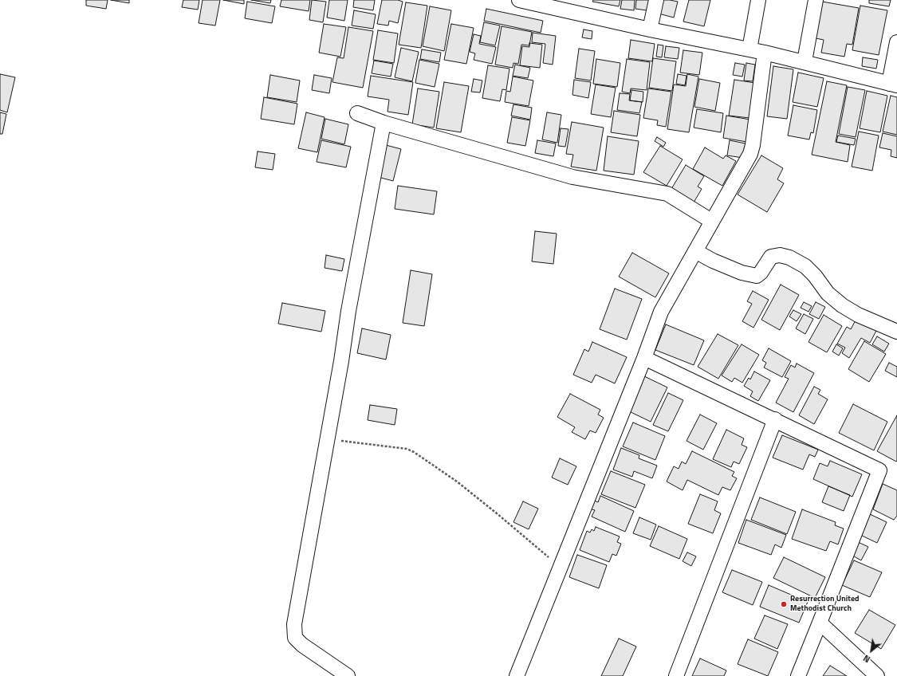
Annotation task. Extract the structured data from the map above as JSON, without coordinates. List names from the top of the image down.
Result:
{
  "places": ["Resurrection United Methodist Church"],
  "north": "bottom left"
}
